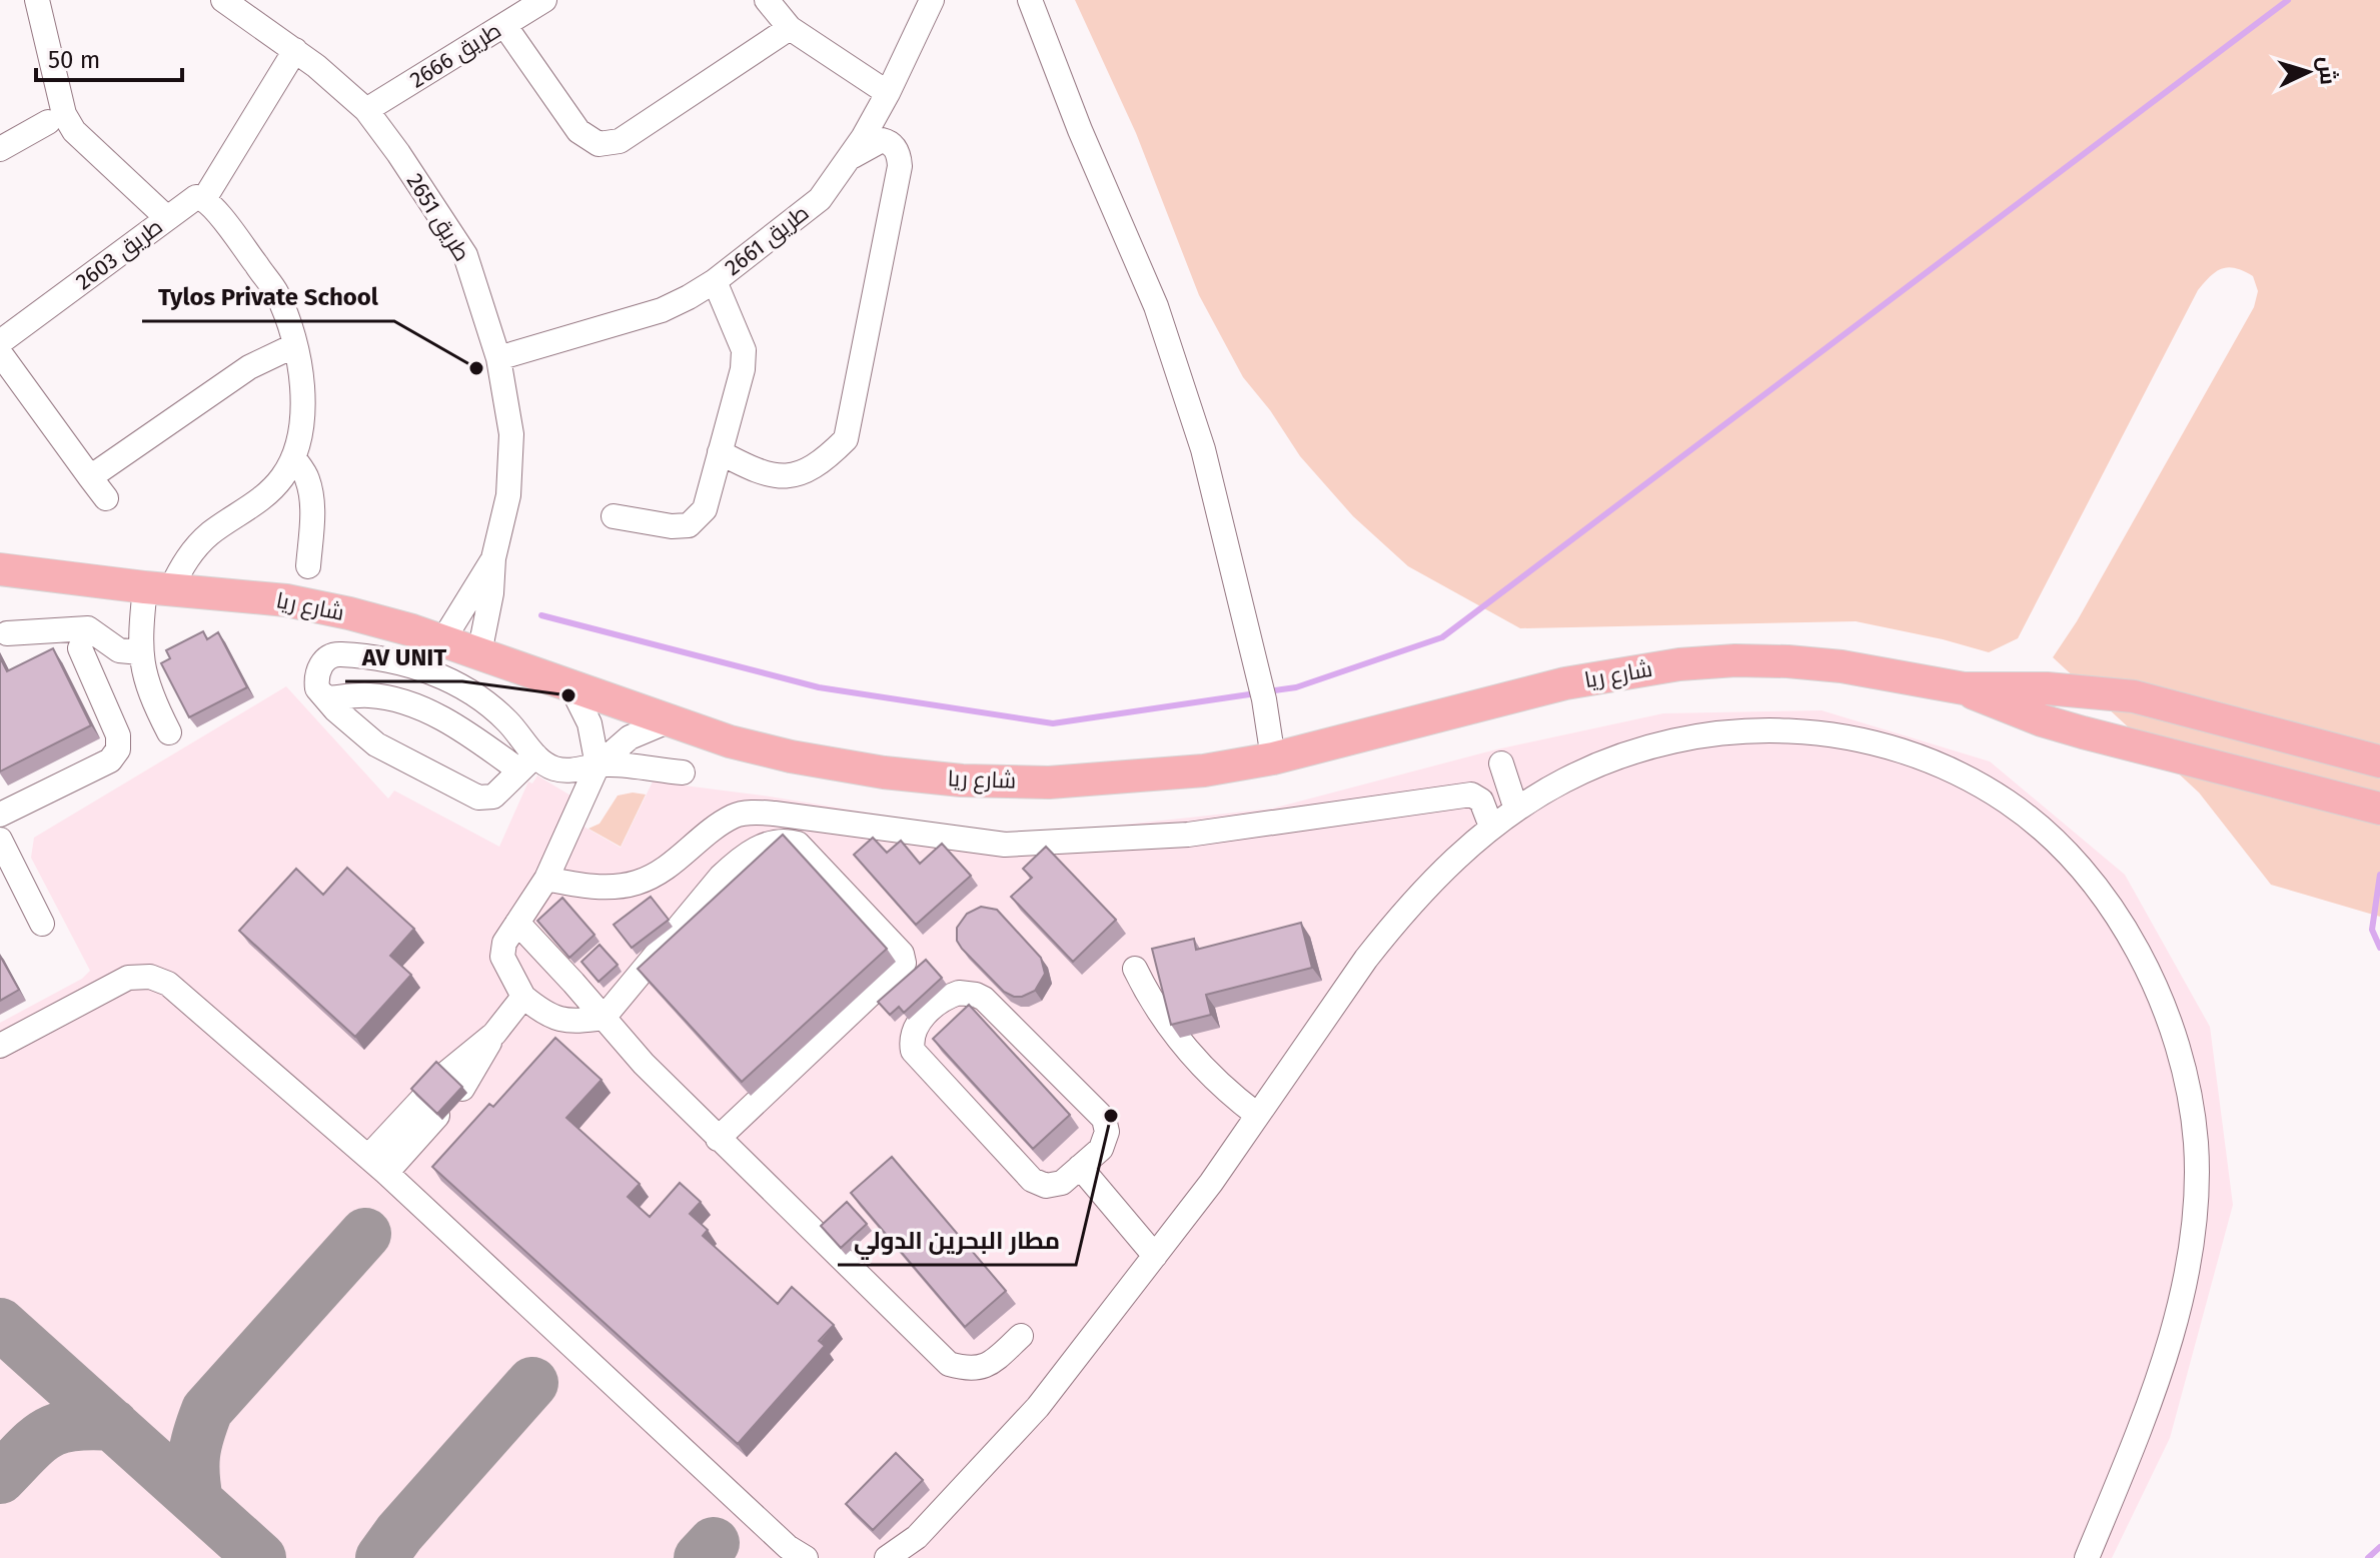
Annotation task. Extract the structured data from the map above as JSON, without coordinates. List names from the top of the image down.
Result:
{
  "streets": {
    "main road": ["شارع ريا"],
    "street": [
      "طريق 2666",
      "طريق 2651",
      "طريق 2661",
      "طريق 2603"
    ]
  },
  "crossings": [
    ["طريق 2666", "طريق 2651"],
    ["طريق 2651", "طريق 2661"],
    ["طريق 2651", "شارع ريا"]
  ],
  "places": ["Tylos Private School", "AV UNIT", "مطار البحرين الدولي"],
  "scale_bar": "50 m",
  "north": "right"
}
